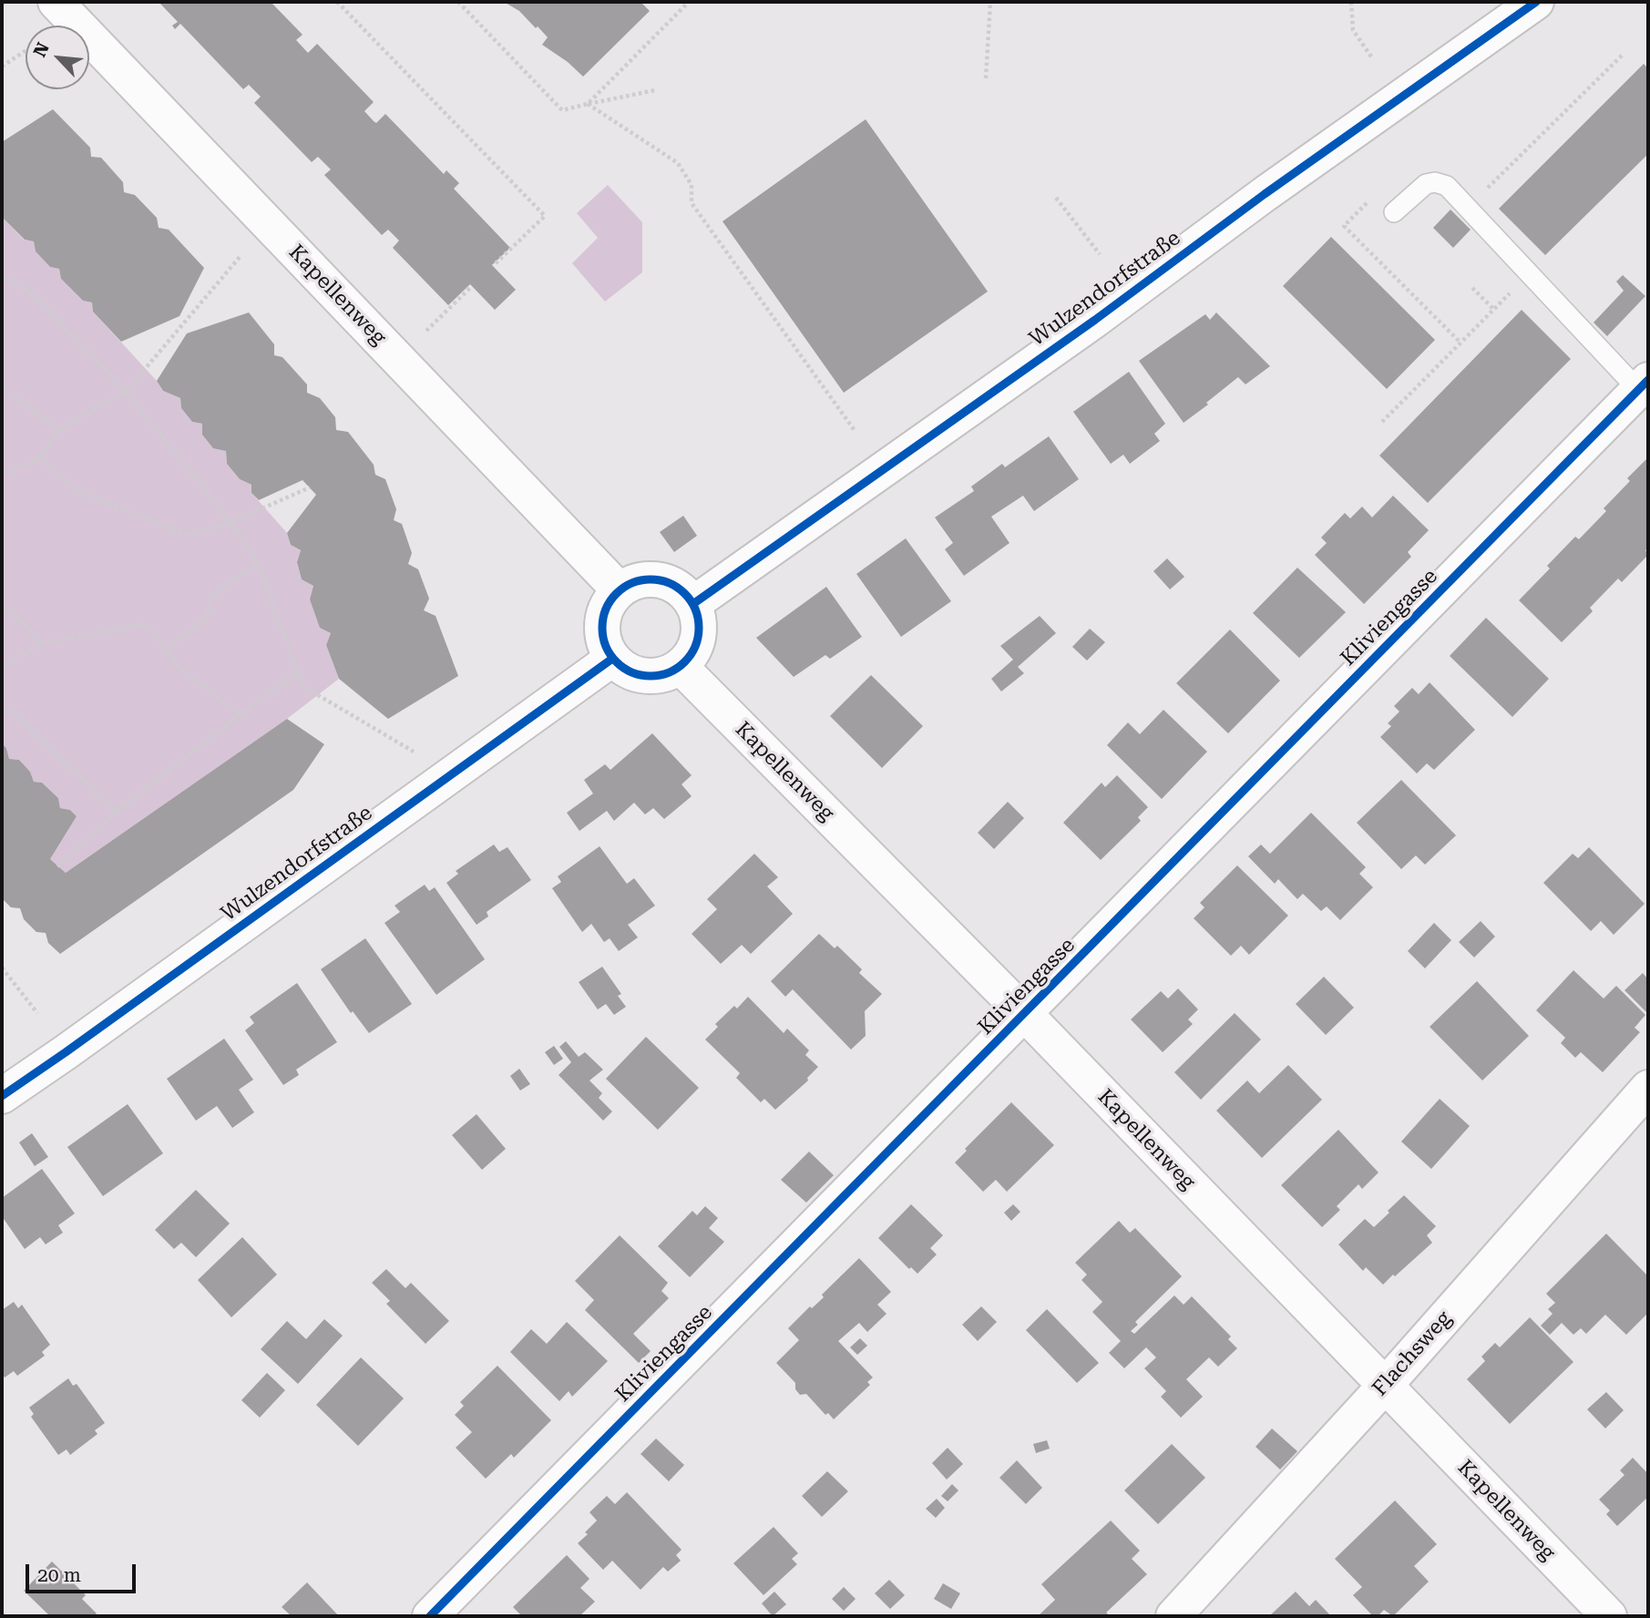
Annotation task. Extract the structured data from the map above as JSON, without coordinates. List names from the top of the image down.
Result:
{
  "streets": {
    "street": [
      "Wulzendorfstraße",
      "Kapellenweg",
      "Kliviengasse",
      "Flachsweg"
    ]
  },
  "crossings": [
    ["Wulzendorfstraße", "Kapellenweg"],
    ["Kapellenweg", "Kliviengasse"],
    ["Kapellenweg", "Flachsweg"]
  ],
  "scale_bar": "20 m",
  "north": "top left"
}
